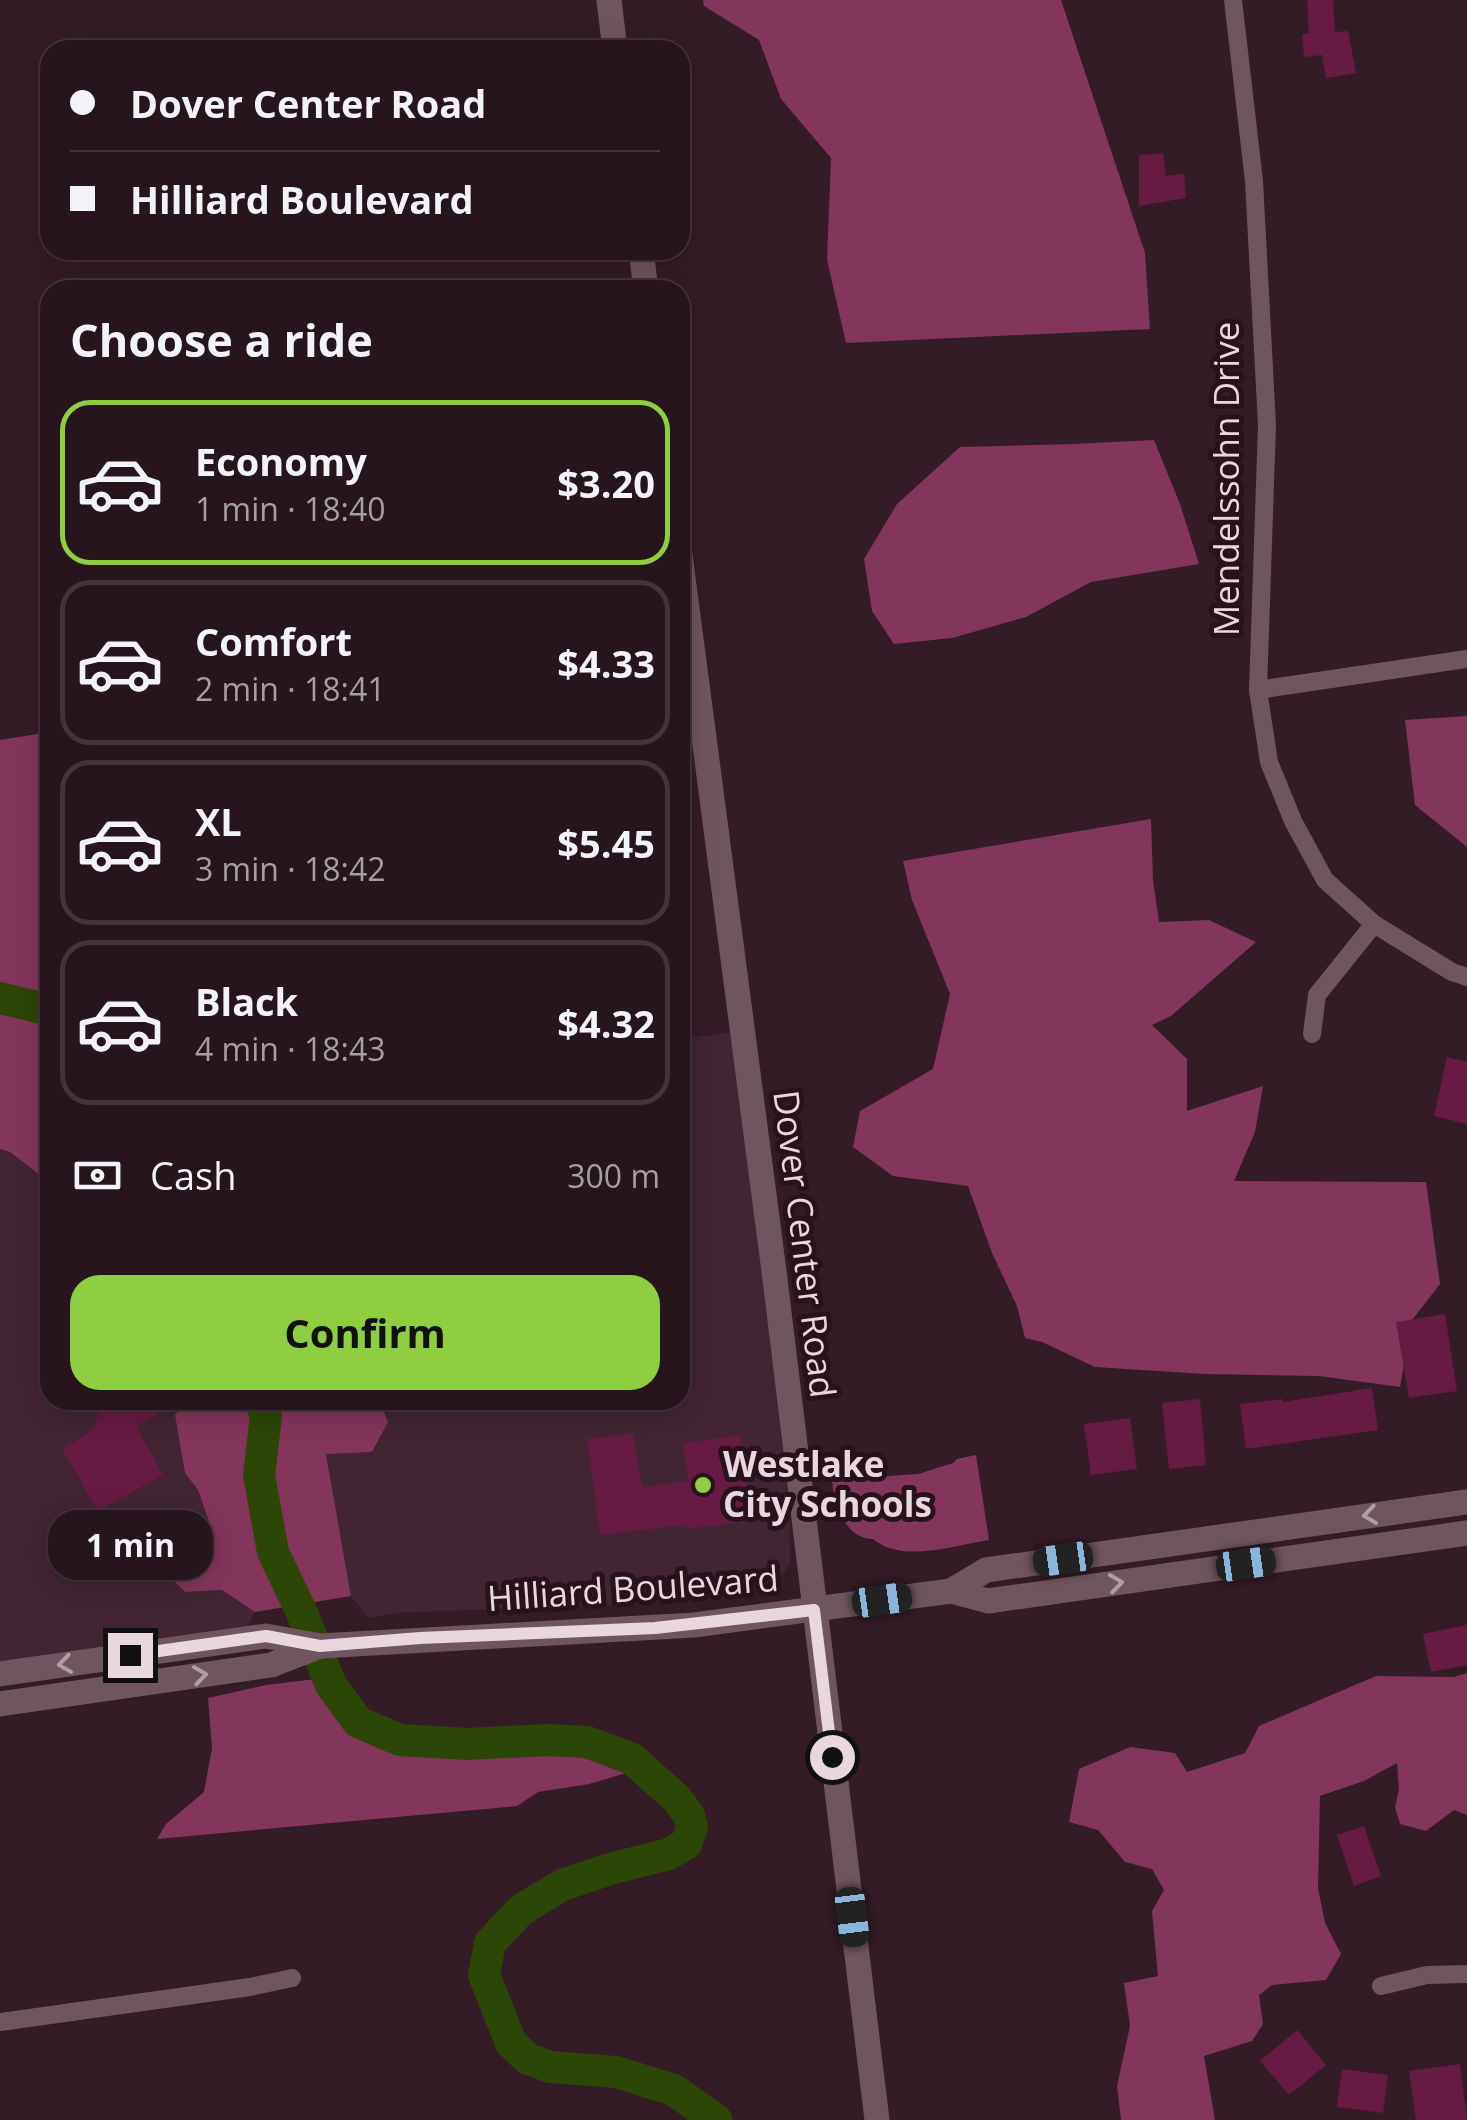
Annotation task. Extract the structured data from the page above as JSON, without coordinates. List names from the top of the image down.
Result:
{
  "streets": {
    "main road": ["Dover Center Road", "Hilliard Boulevard"],
    "street": ["Mendelssohn Drive"]
  },
  "crossings": [
    ["Dover Center Road", "Hilliard Boulevard"]
  ],
  "places": ["Westlake City Schools"],
  "page": {
    "banner": ["Dover Center Road", "Hilliard Boulevard"],
    "heading": "Choose a ride",
    "list": [
      {
        "name": "Economy",
        "note": "1 min · 18:40",
        "value": "$3.20"
      },
      {
        "name": "Comfort",
        "note": "2 min · 18:41",
        "value": "$4.33"
      },
      {
        "name": "XL",
        "note": "3 min · 18:42",
        "value": "$5.45"
      },
      {
        "name": "Black",
        "note": "4 min · 18:43",
        "value": "$4.32"
      }
    ],
    "pay": ["Cash", "300 m"],
    "buttons": "Confirm",
    "bubble": "1 min"
  }
}
